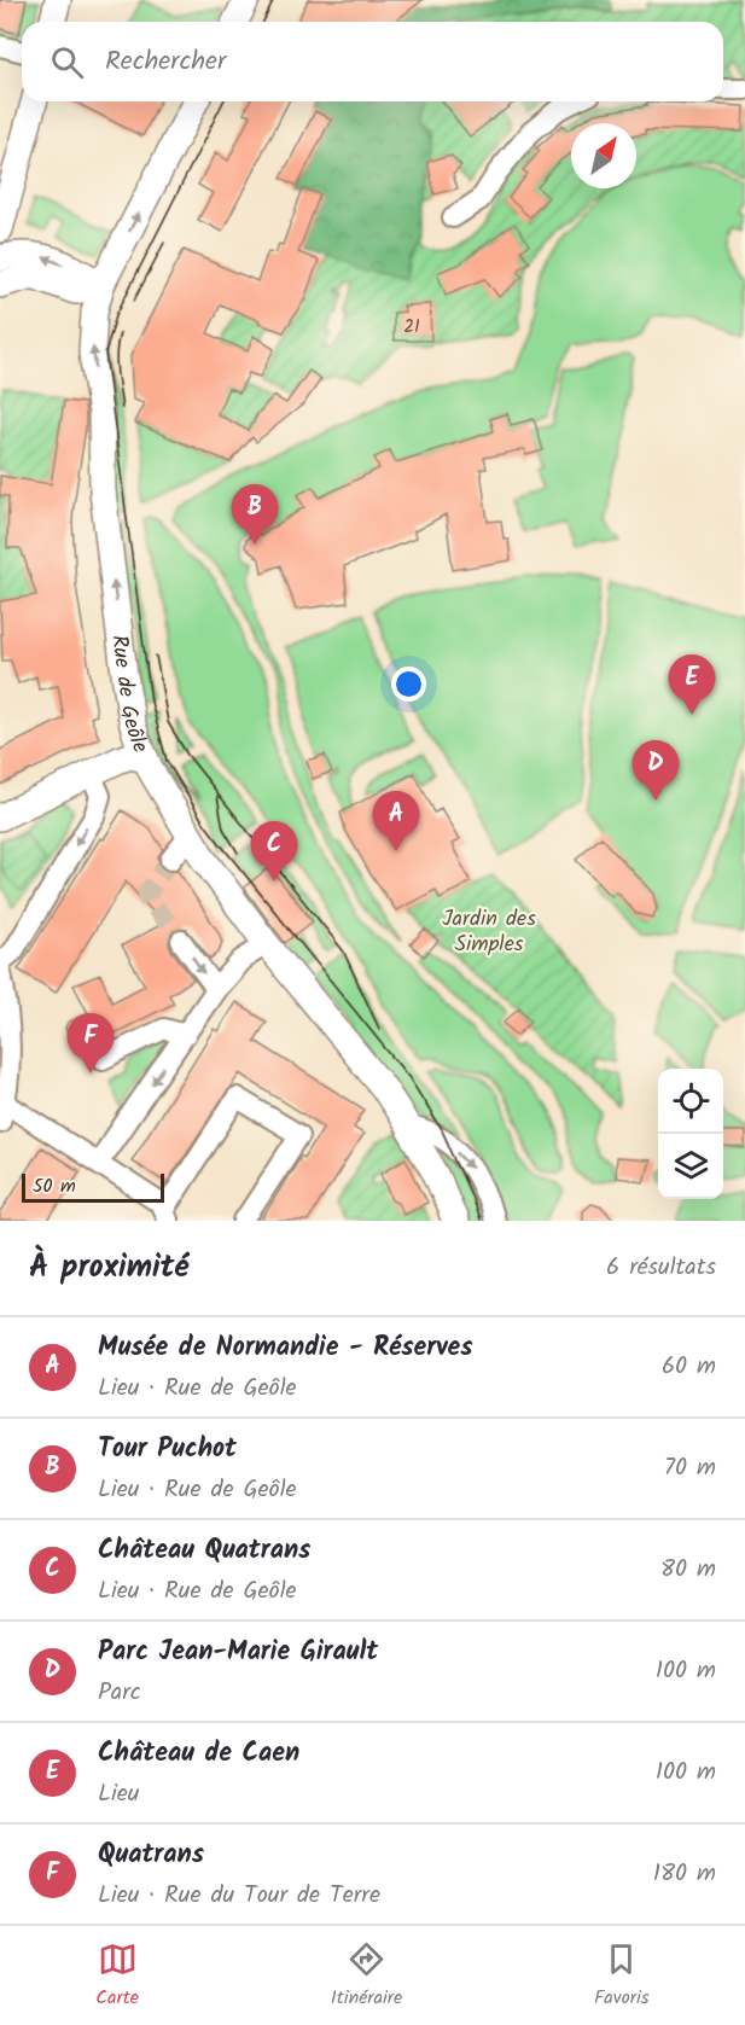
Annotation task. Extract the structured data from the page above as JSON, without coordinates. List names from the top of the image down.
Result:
{
  "streets": {
    "main road": ["Rue de Geôle"]
  },
  "one_way": ["Rue de Geôle"],
  "parks": ["Jardin des Simples"],
  "house_numbers": ["21"],
  "scale_bar": "50 m",
  "north": "top right",
  "page": {
    "search": "Rechercher",
    "pins": [
      "B",
      "E",
      "D",
      "A",
      "C",
      "F"
    ],
    "scale": "50 m",
    "heading": ["À proximité", "6 résultats"],
    "list": [
      {
        "mark": "A",
        "name": "Musée de Normandie - Réserves",
        "note": "Lieu · Rue de Geôle",
        "value": "60 m"
      },
      {
        "mark": "B",
        "name": "Tour Puchot",
        "note": "Lieu · Rue de Geôle",
        "value": "70 m"
      },
      {
        "mark": "C",
        "name": "Château Quatrans",
        "note": "Lieu · Rue de Geôle",
        "value": "80 m"
      },
      {
        "mark": "D",
        "name": "Parc Jean-Marie Girault",
        "note": "Parc",
        "value": "100 m"
      },
      {
        "mark": "E",
        "name": "Château de Caen",
        "note": "Lieu",
        "value": "100 m"
      },
      {
        "mark": "F",
        "name": "Quatrans",
        "note": "Lieu · Rue du Tour de Terre",
        "value": "180 m"
      }
    ],
    "nav": ["Carte", "Itinéraire", "Favoris"]
  }
}
